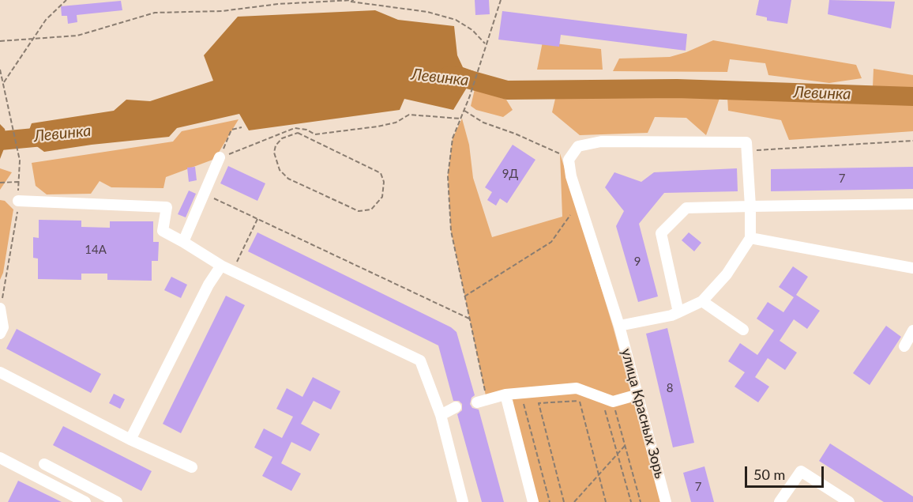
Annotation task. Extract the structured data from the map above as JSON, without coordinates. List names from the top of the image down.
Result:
{
  "streets": {
    "street": ["улица Красных Зорь"]
  },
  "water": ["Левинка"],
  "house_numbers": [
    "9Д",
    "7",
    "14А",
    "9",
    "8",
    "7"
  ],
  "scale_bar": "50 m"
}
